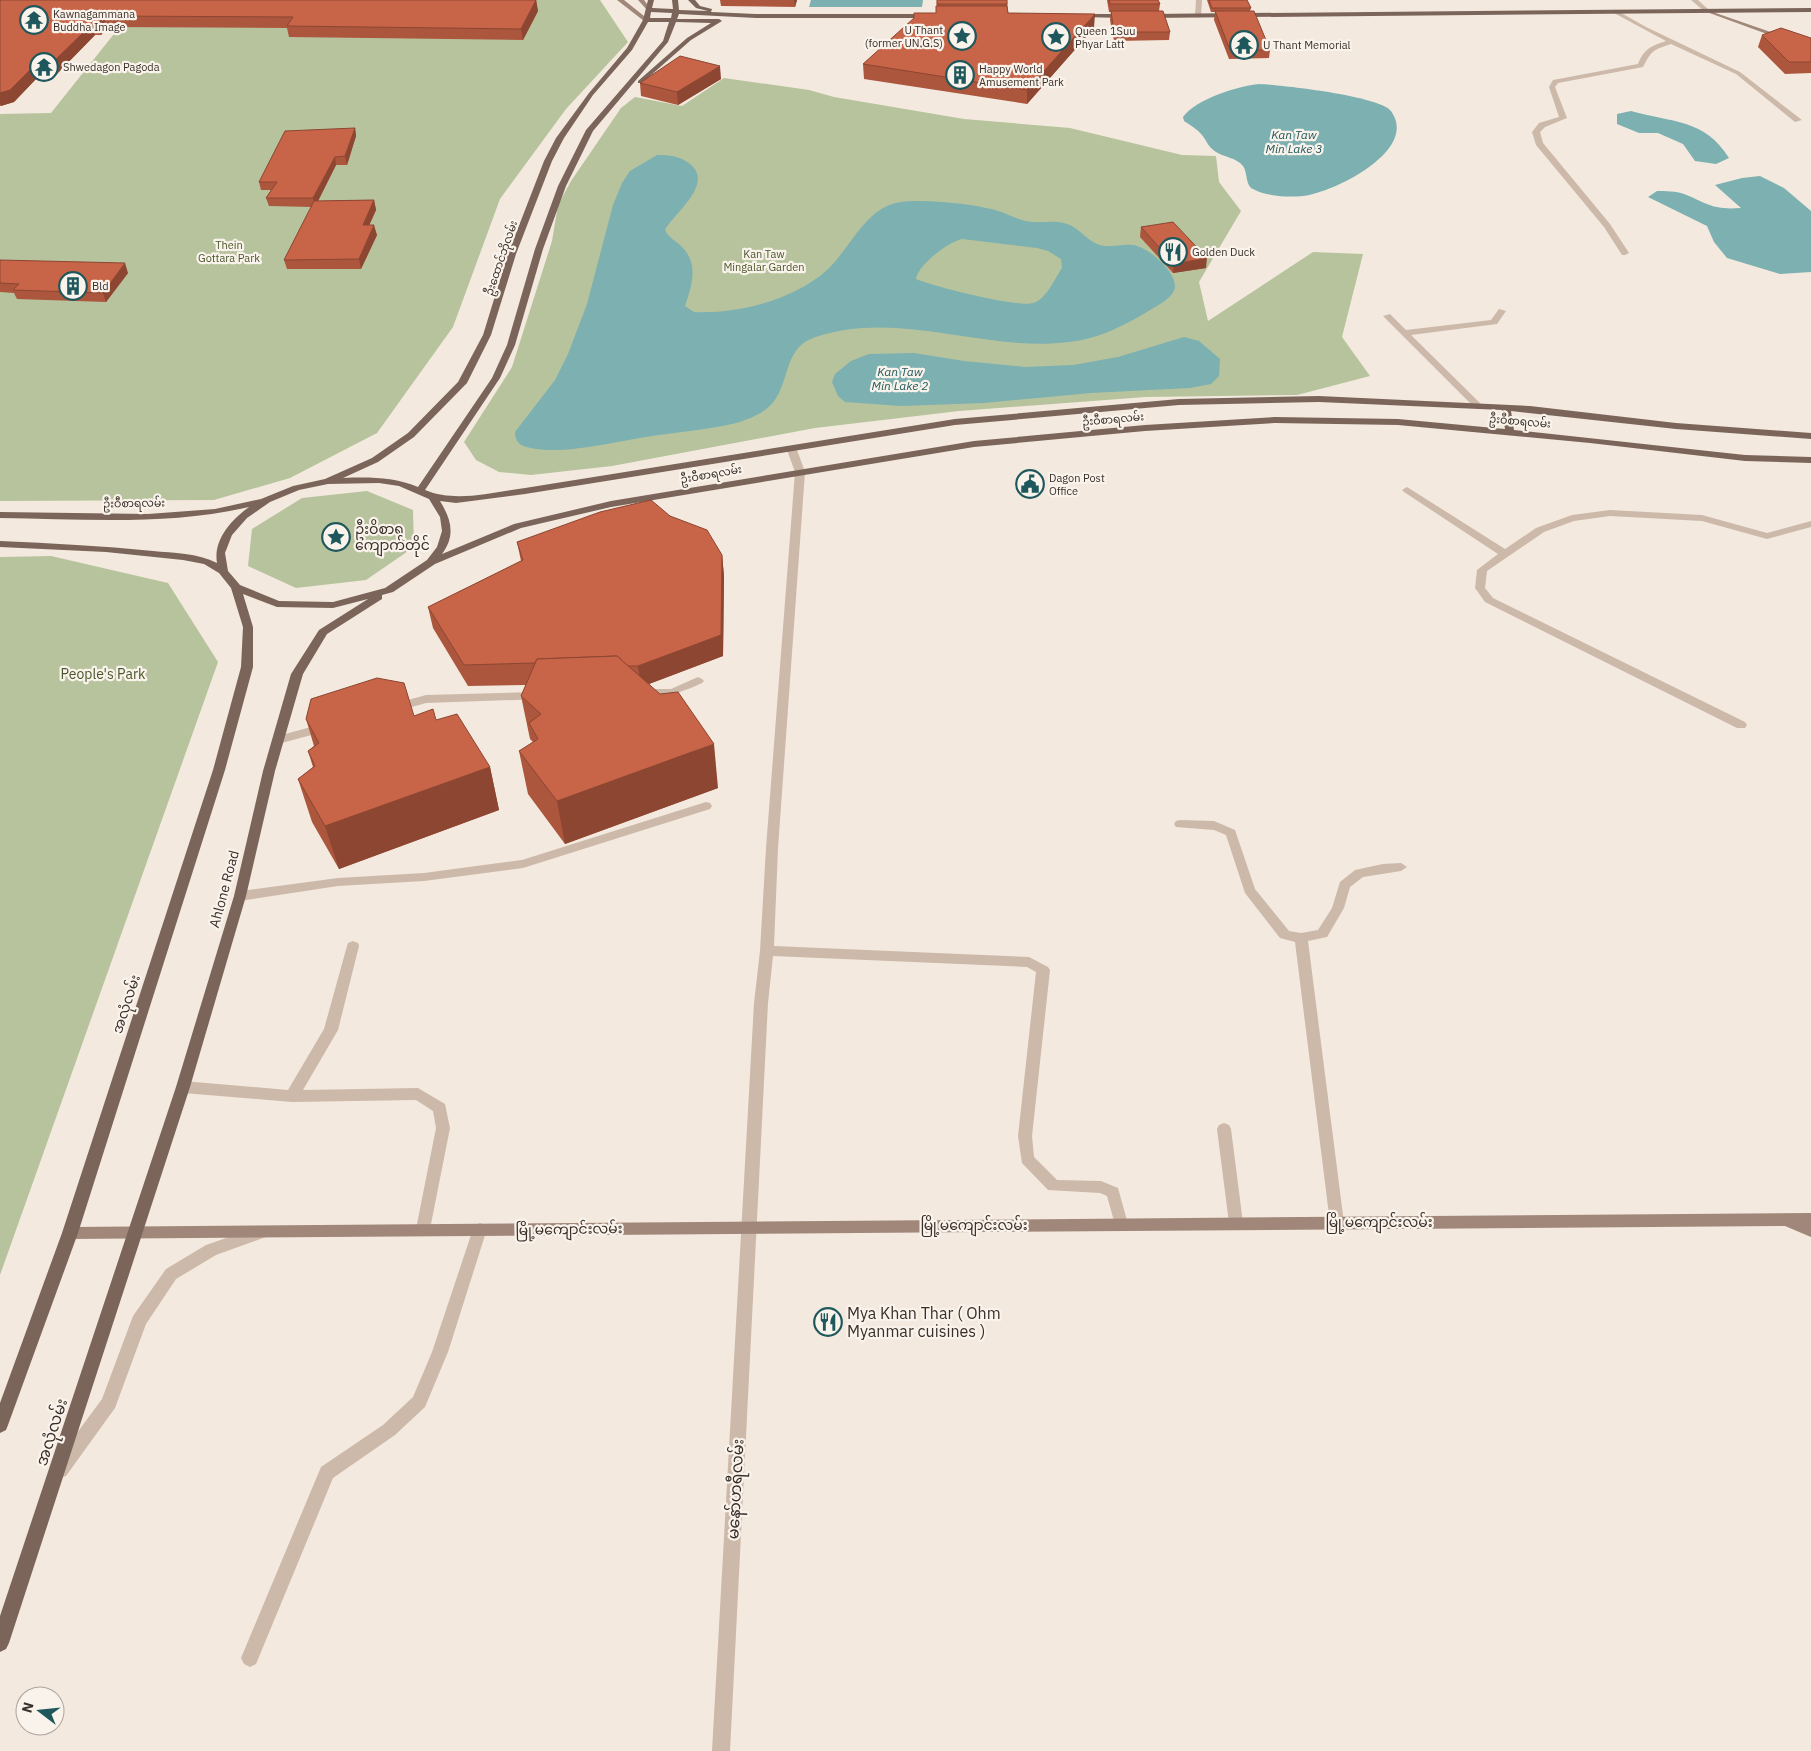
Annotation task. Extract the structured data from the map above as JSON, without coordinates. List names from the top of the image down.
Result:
{
  "streets": {
    "main road": [
      "ဦးထောင်ဘိုလမ်း",
      "ဦးဝီစာရလမ်း",
      "Ahlone Road",
      "အလုံလမ်း",
      "မြို့မကျောင်းလမ်း"
    ],
    "street": ["မနော်ဟရီလမ်း"]
  },
  "crossings": [
    ["ဦးဝီစာရလမ်း", "Ahlone Road"],
    ["ဦးဝီစာရလမ်း", "မနော်ဟရီလမ်း"],
    ["Ahlone Road", "အလုံလမ်း"],
    ["Ahlone Road", "မြို့မကျောင်းလမ်း"],
    ["အလုံလမ်း", "မြို့မကျောင်းလမ်း"],
    ["မြို့မကျောင်းလမ်း", "မနော်ဟရီလမ်း"]
  ],
  "water": ["Kan Taw Min Lake 3", "Kan Taw Min Lake 2"],
  "parks": ["Thein Gottara Park", "Kan Taw Mingalar Garden", "People's Park"],
  "places": {
    "temple": ["Kawnagammana Buddha Image", "U Thant Memorial", "Shwedagon Pagoda"],
    "place": ["U Thant (former UN.G.S)", "Queen 1Suu Phyar Latt", "ဦးဝိစာရ ကျောက်တိုင်"],
    "building": ["Happy World Amusement Park", "Bld"],
    "restaurant": ["Golden Duck", "Mya Khan Thar ( Ohm Myanmar cuisines )"],
    "public building": ["Dagon Post Office"]
  },
  "north": "left"
}
